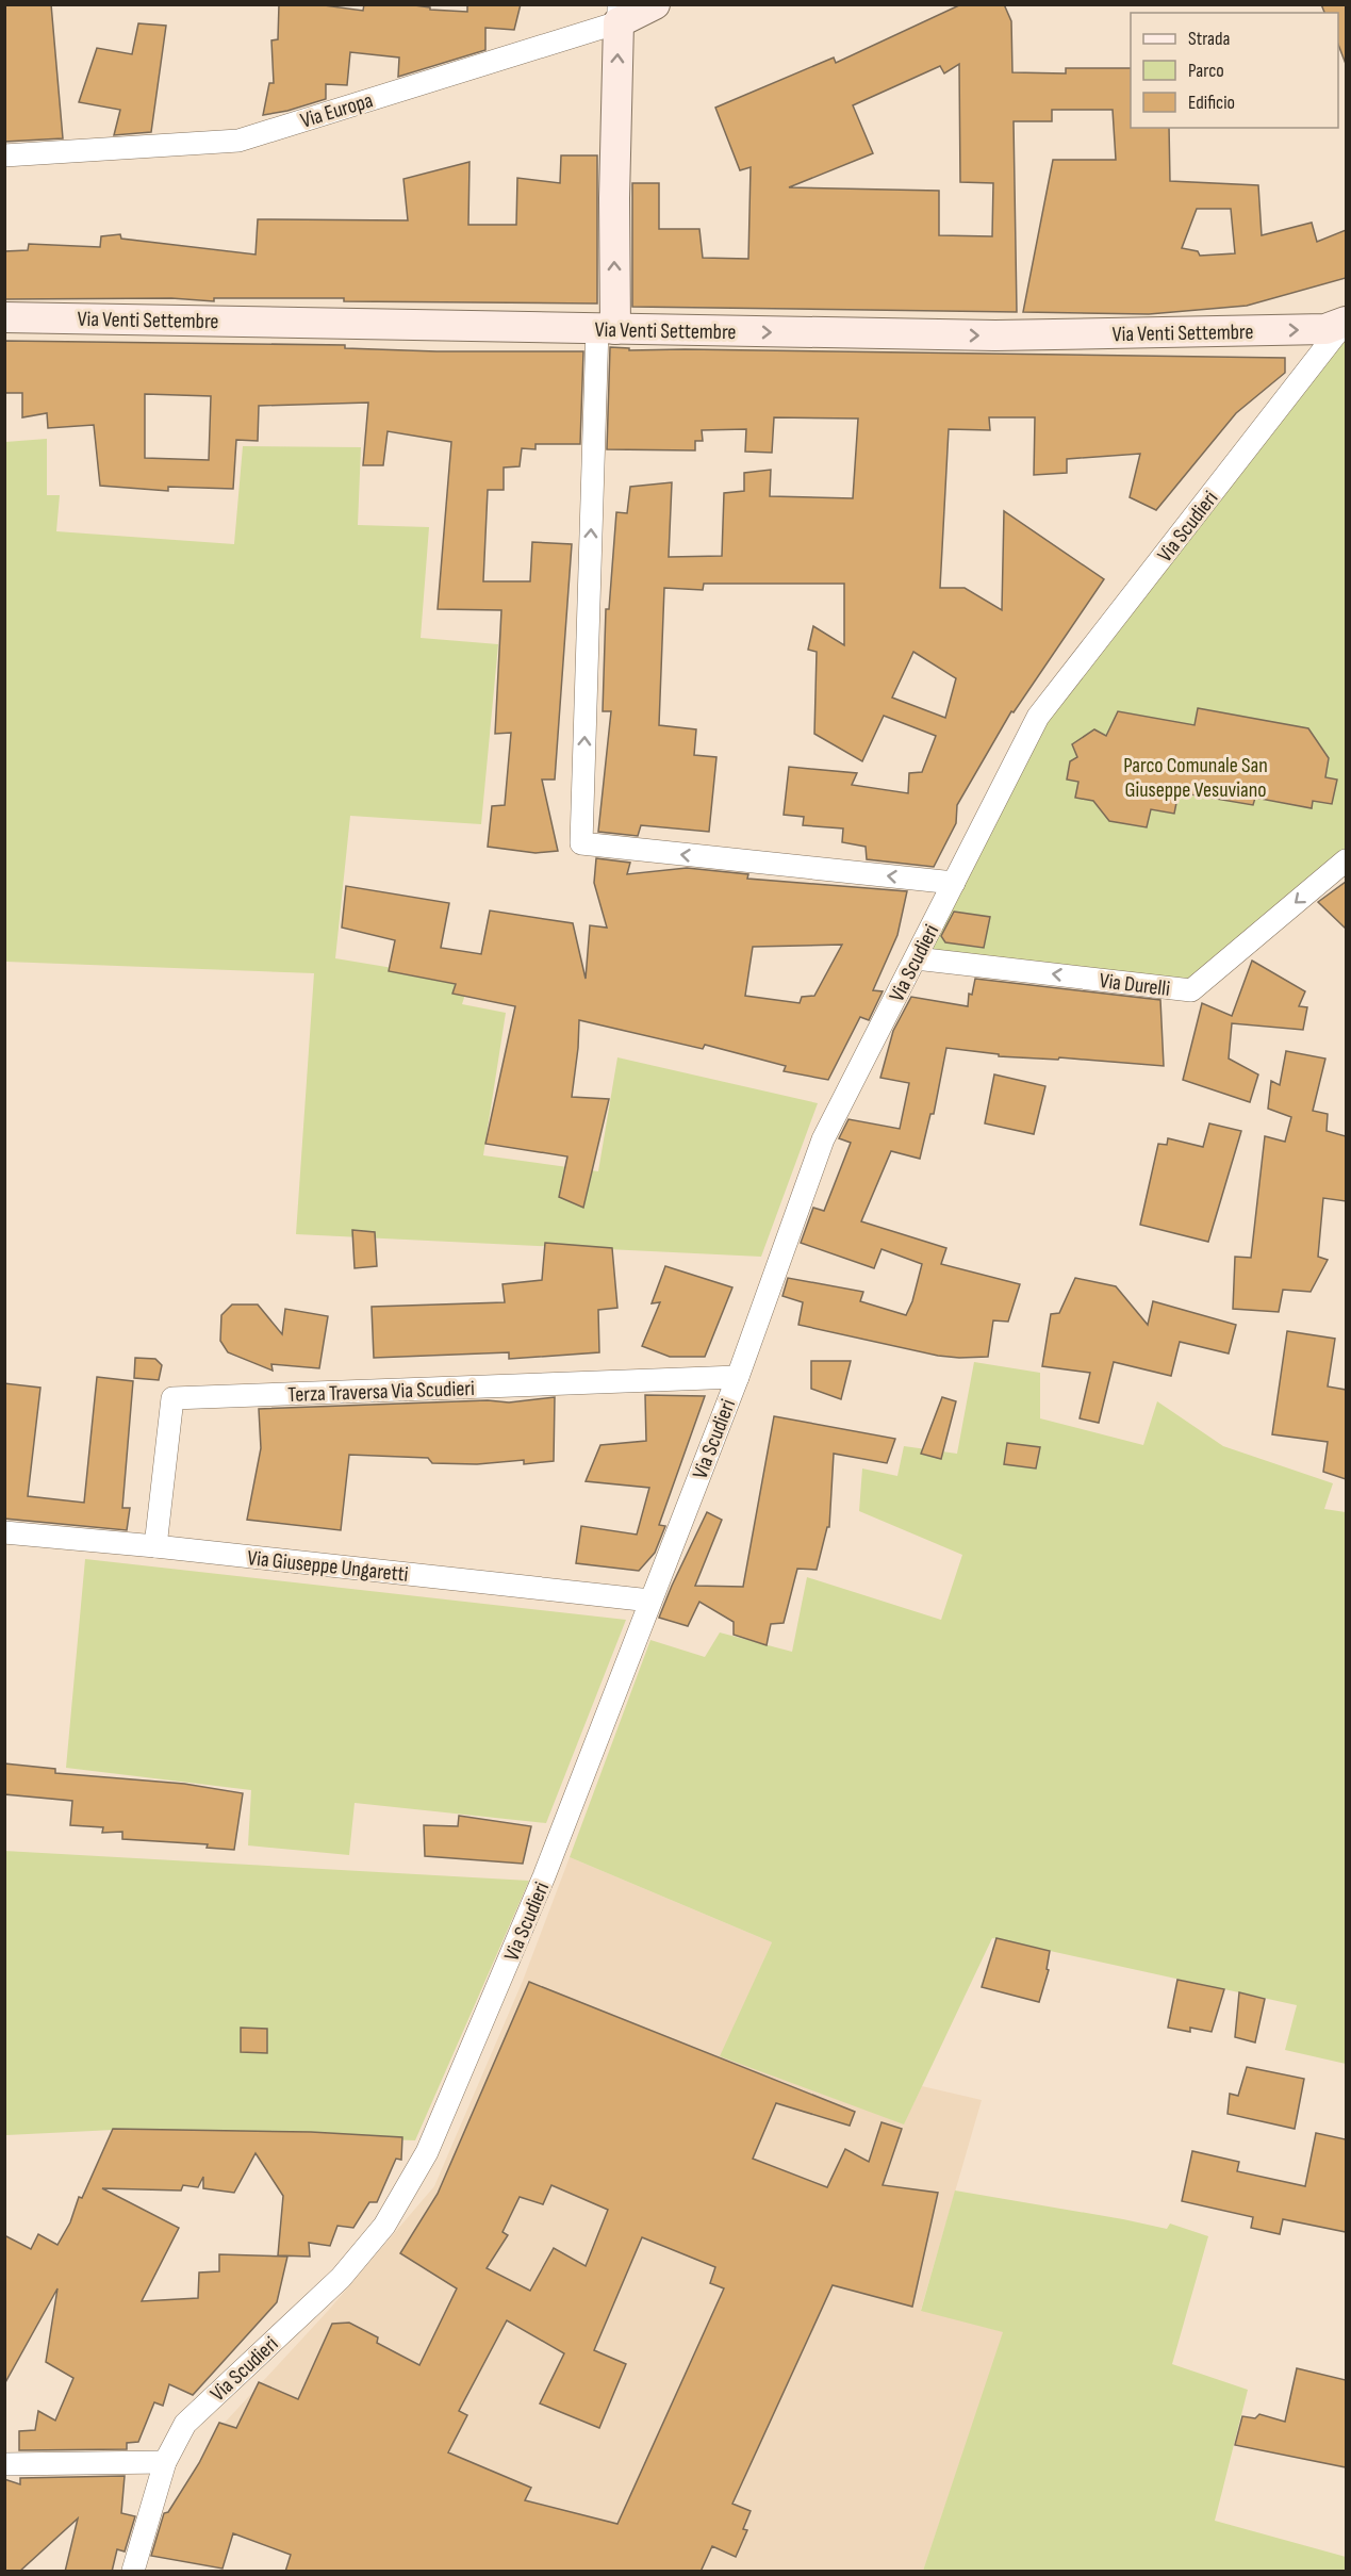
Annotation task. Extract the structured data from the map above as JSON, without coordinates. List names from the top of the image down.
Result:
{
  "streets": {
    "main road": ["Via Europa", "Via Venti Settembre"],
    "street": [
      "Via Scudieri",
      "Via Durelli",
      "Terza Traversa Via Scudieri",
      "Via Giuseppe Ungaretti"
    ]
  },
  "crossings": [
    ["Via Venti Settembre", "Via Scudieri"],
    ["Via Scudieri", "Via Durelli"],
    ["Via Scudieri", "Terza Traversa Via Scudieri"],
    ["Via Scudieri", "Via Giuseppe Ungaretti"],
    ["Terza Traversa Via Scudieri", "Via Giuseppe Ungaretti"]
  ],
  "one_way": ["Via Venti Settembre", "Via Durelli"],
  "parks": ["Parco Comunale San Giuseppe Vesuviano"],
  "legend": ["Strada", "Parco", "Edificio"]
}
